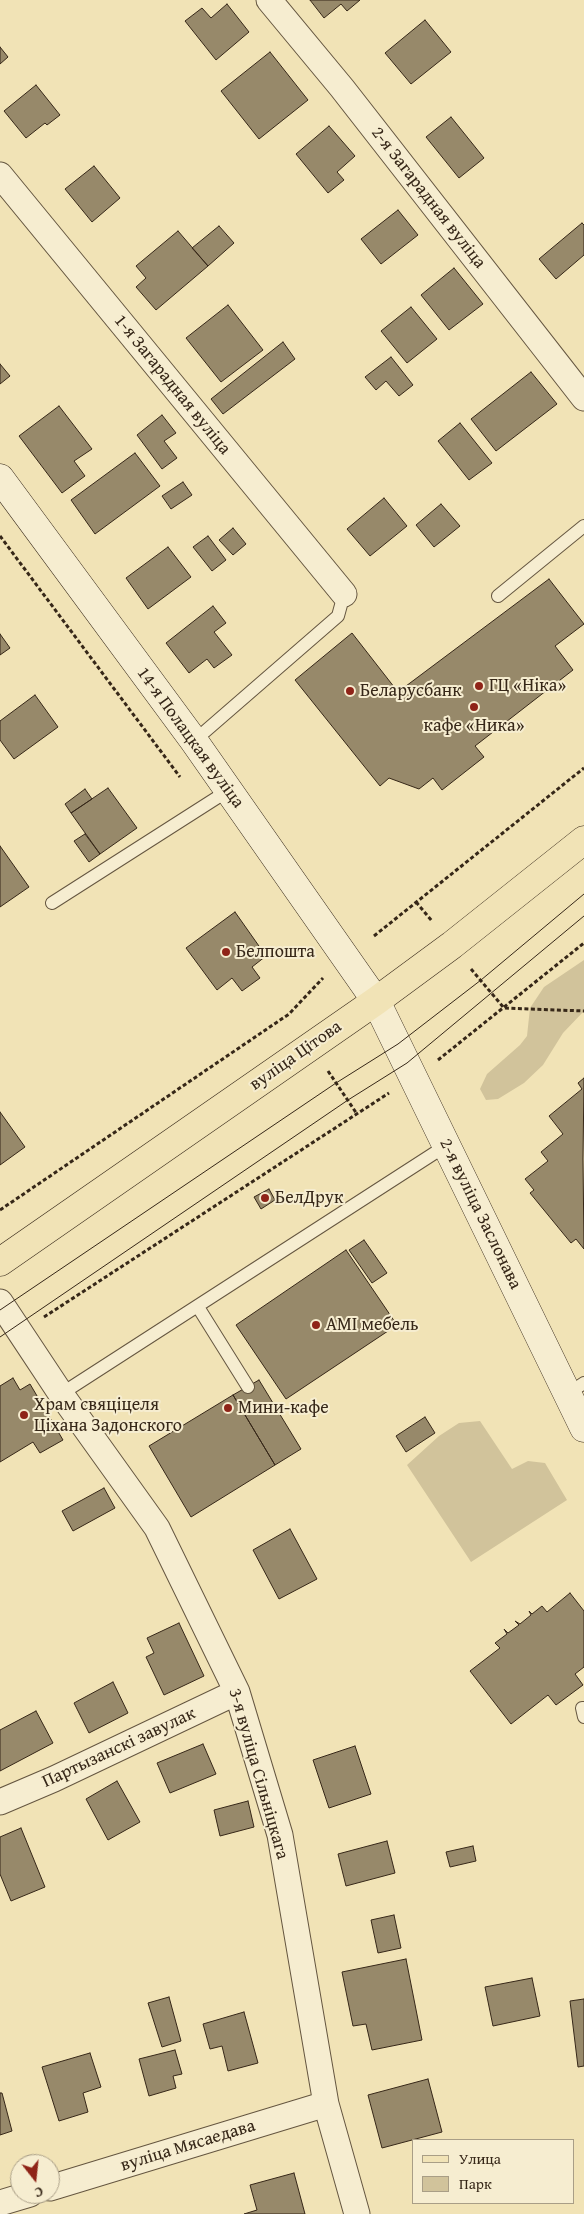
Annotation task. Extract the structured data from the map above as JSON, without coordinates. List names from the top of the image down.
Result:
{
  "streets": {
    "main road": ["14-я Полацкая вуліца", "вуліца Цітова", "2-я вуліца Заслонава"],
    "street": [
      "2-я Загарадная вуліца",
      "1-я Загарадная вуліца",
      "Партызанскі завулак",
      "3-я вуліца Сільніцкага",
      "вуліца Мясаедава"
    ]
  },
  "crossings": [
    ["14-я Полацкая вуліца", "вуліца Цітова"],
    ["14-я Полацкая вуліца", "2-я вуліца Заслонава"],
    ["вуліца Цітова", "2-я вуліца Заслонава"],
    ["Партызанскі завулак", "3-я вуліца Сільніцкага"],
    ["3-я вуліца Сільніцкага", "вуліца Мясаедава"]
  ],
  "places": [
    "ГЦ «Ніка»",
    "Беларусбанк",
    "кафе «Ника»",
    "Белпошта",
    "БелДрук",
    "AMI мебель",
    "Мини-кафе",
    "Храм свяціцеля Ціхана Задонского"
  ],
  "legend": ["Улица", "Парк"],
  "north": "bottom"
}
